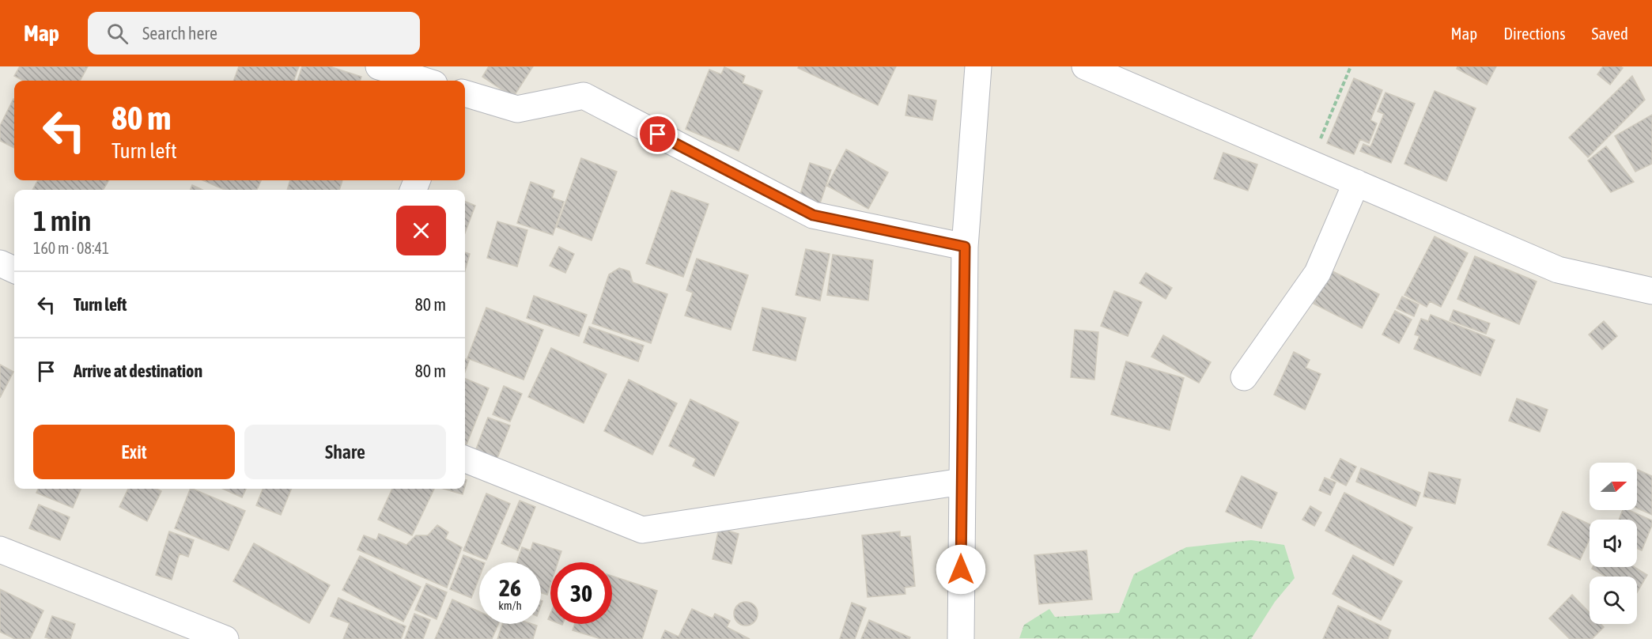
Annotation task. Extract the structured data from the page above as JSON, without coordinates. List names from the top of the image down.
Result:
{
  "north": "right",
  "page": {
    "header": "Map",
    "search": "Search here",
    "nav": ["Map", "Directions", "Saved"],
    "turn": ["80 m", "Turn left"],
    "heading": ["1 min", "160 m · 08:41"],
    "list": [
      {
        "name": "Turn left",
        "value": "80 m"
      },
      {
        "name": "Arrive at destination",
        "value": "80 m"
      }
    ],
    "buttons": ["Exit", "Share"],
    "speed": "26 km/h",
    "limit": "30"
  }
}
